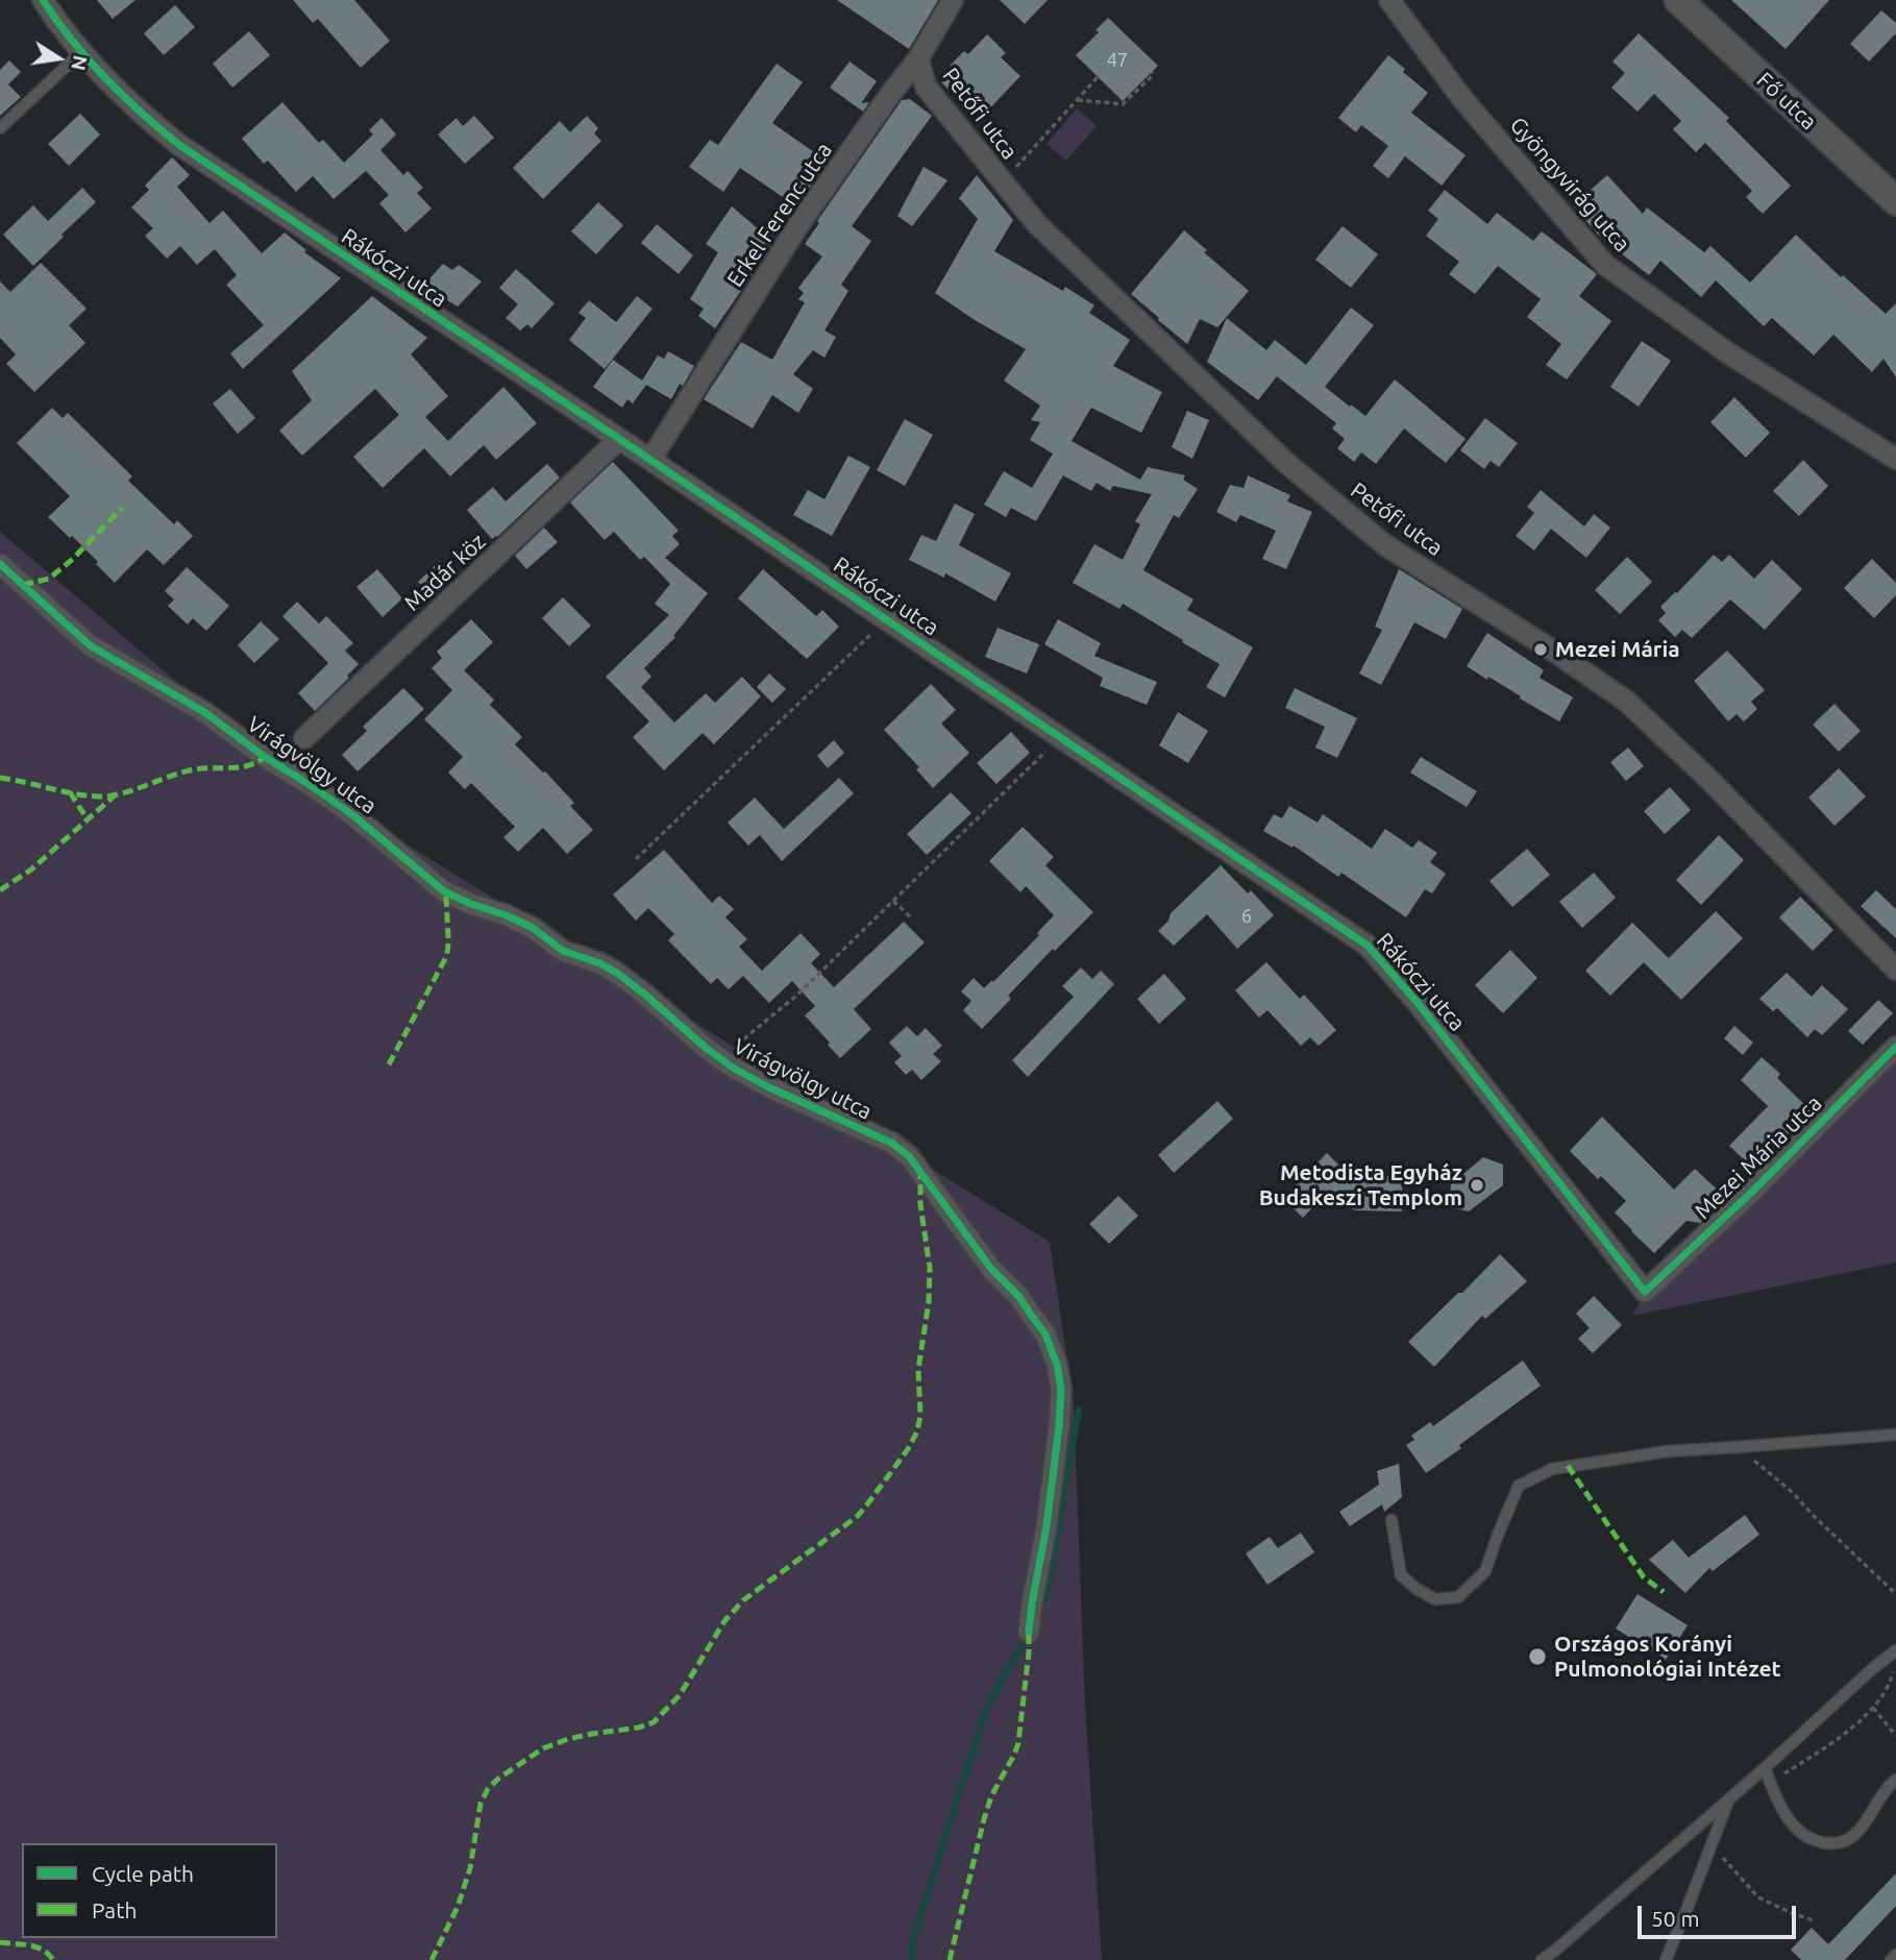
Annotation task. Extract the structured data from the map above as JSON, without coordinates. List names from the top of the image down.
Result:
{
  "streets": {
    "main road": ["Fő utca"],
    "street": [
      "Petőfi utca",
      "Gyöngyvirág utca",
      "Erkel Ferenc utca",
      "Rákóczi utca",
      "Madár köz",
      "Virágvölgy utca",
      "Mezei Mária utca"
    ]
  },
  "crossings": [
    ["Petőfi utca", "Erkel Ferenc utca"],
    ["Erkel Ferenc utca", "Rákóczi utca"],
    ["Rákóczi utca", "Madár köz"],
    ["Rákóczi utca", "Mezei Mária utca"]
  ],
  "places": ["Mezei Mária", "Metodista Egyház Budakeszi Templom", "Országos Korányi Pulmonológiai Intézet"],
  "house_numbers": ["47", "6"],
  "legend": ["Cycle path", "Path"],
  "scale_bar": "50 m",
  "north": "right"
}
